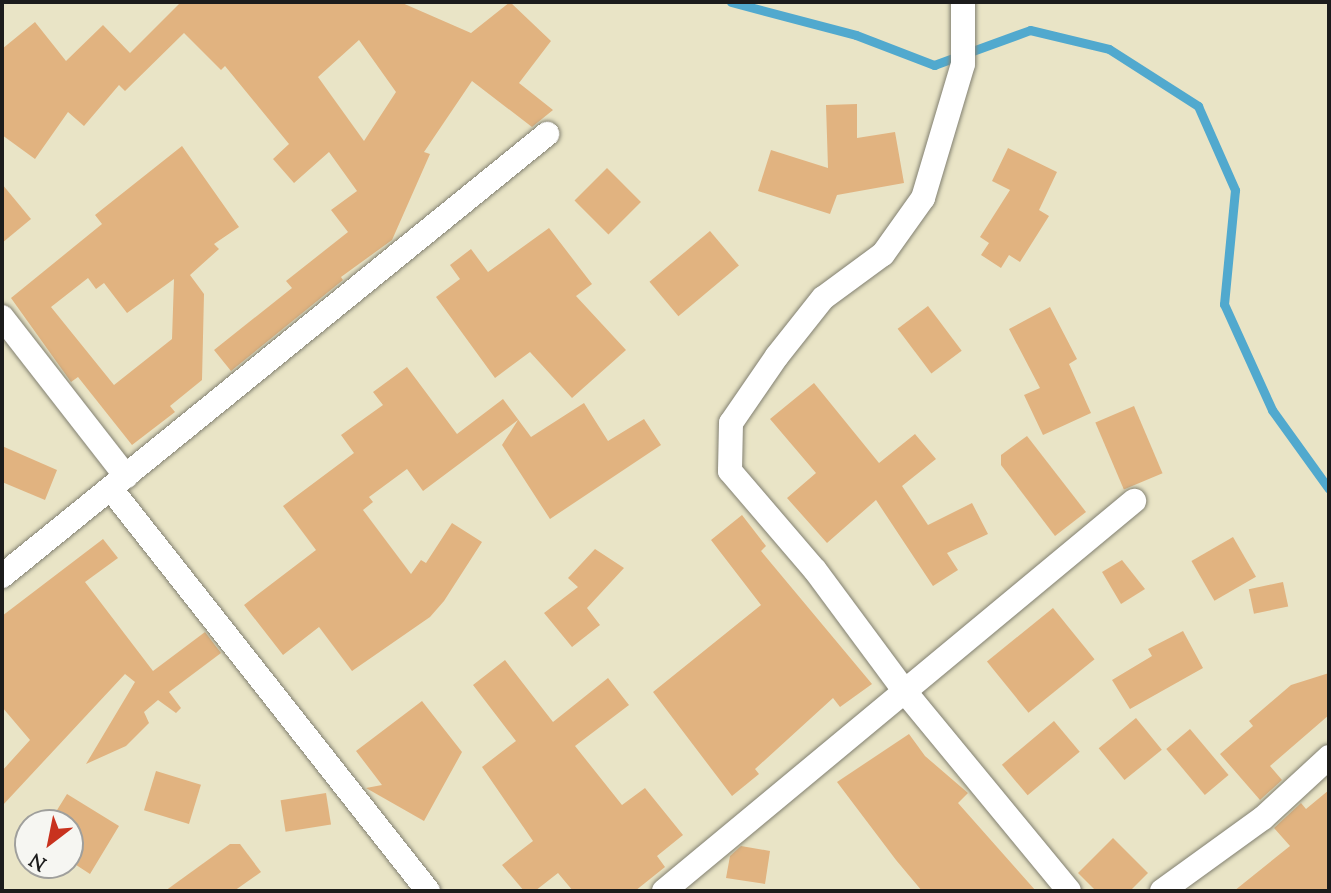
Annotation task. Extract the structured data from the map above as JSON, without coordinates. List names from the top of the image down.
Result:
{
  "north": "bottom left"
}
